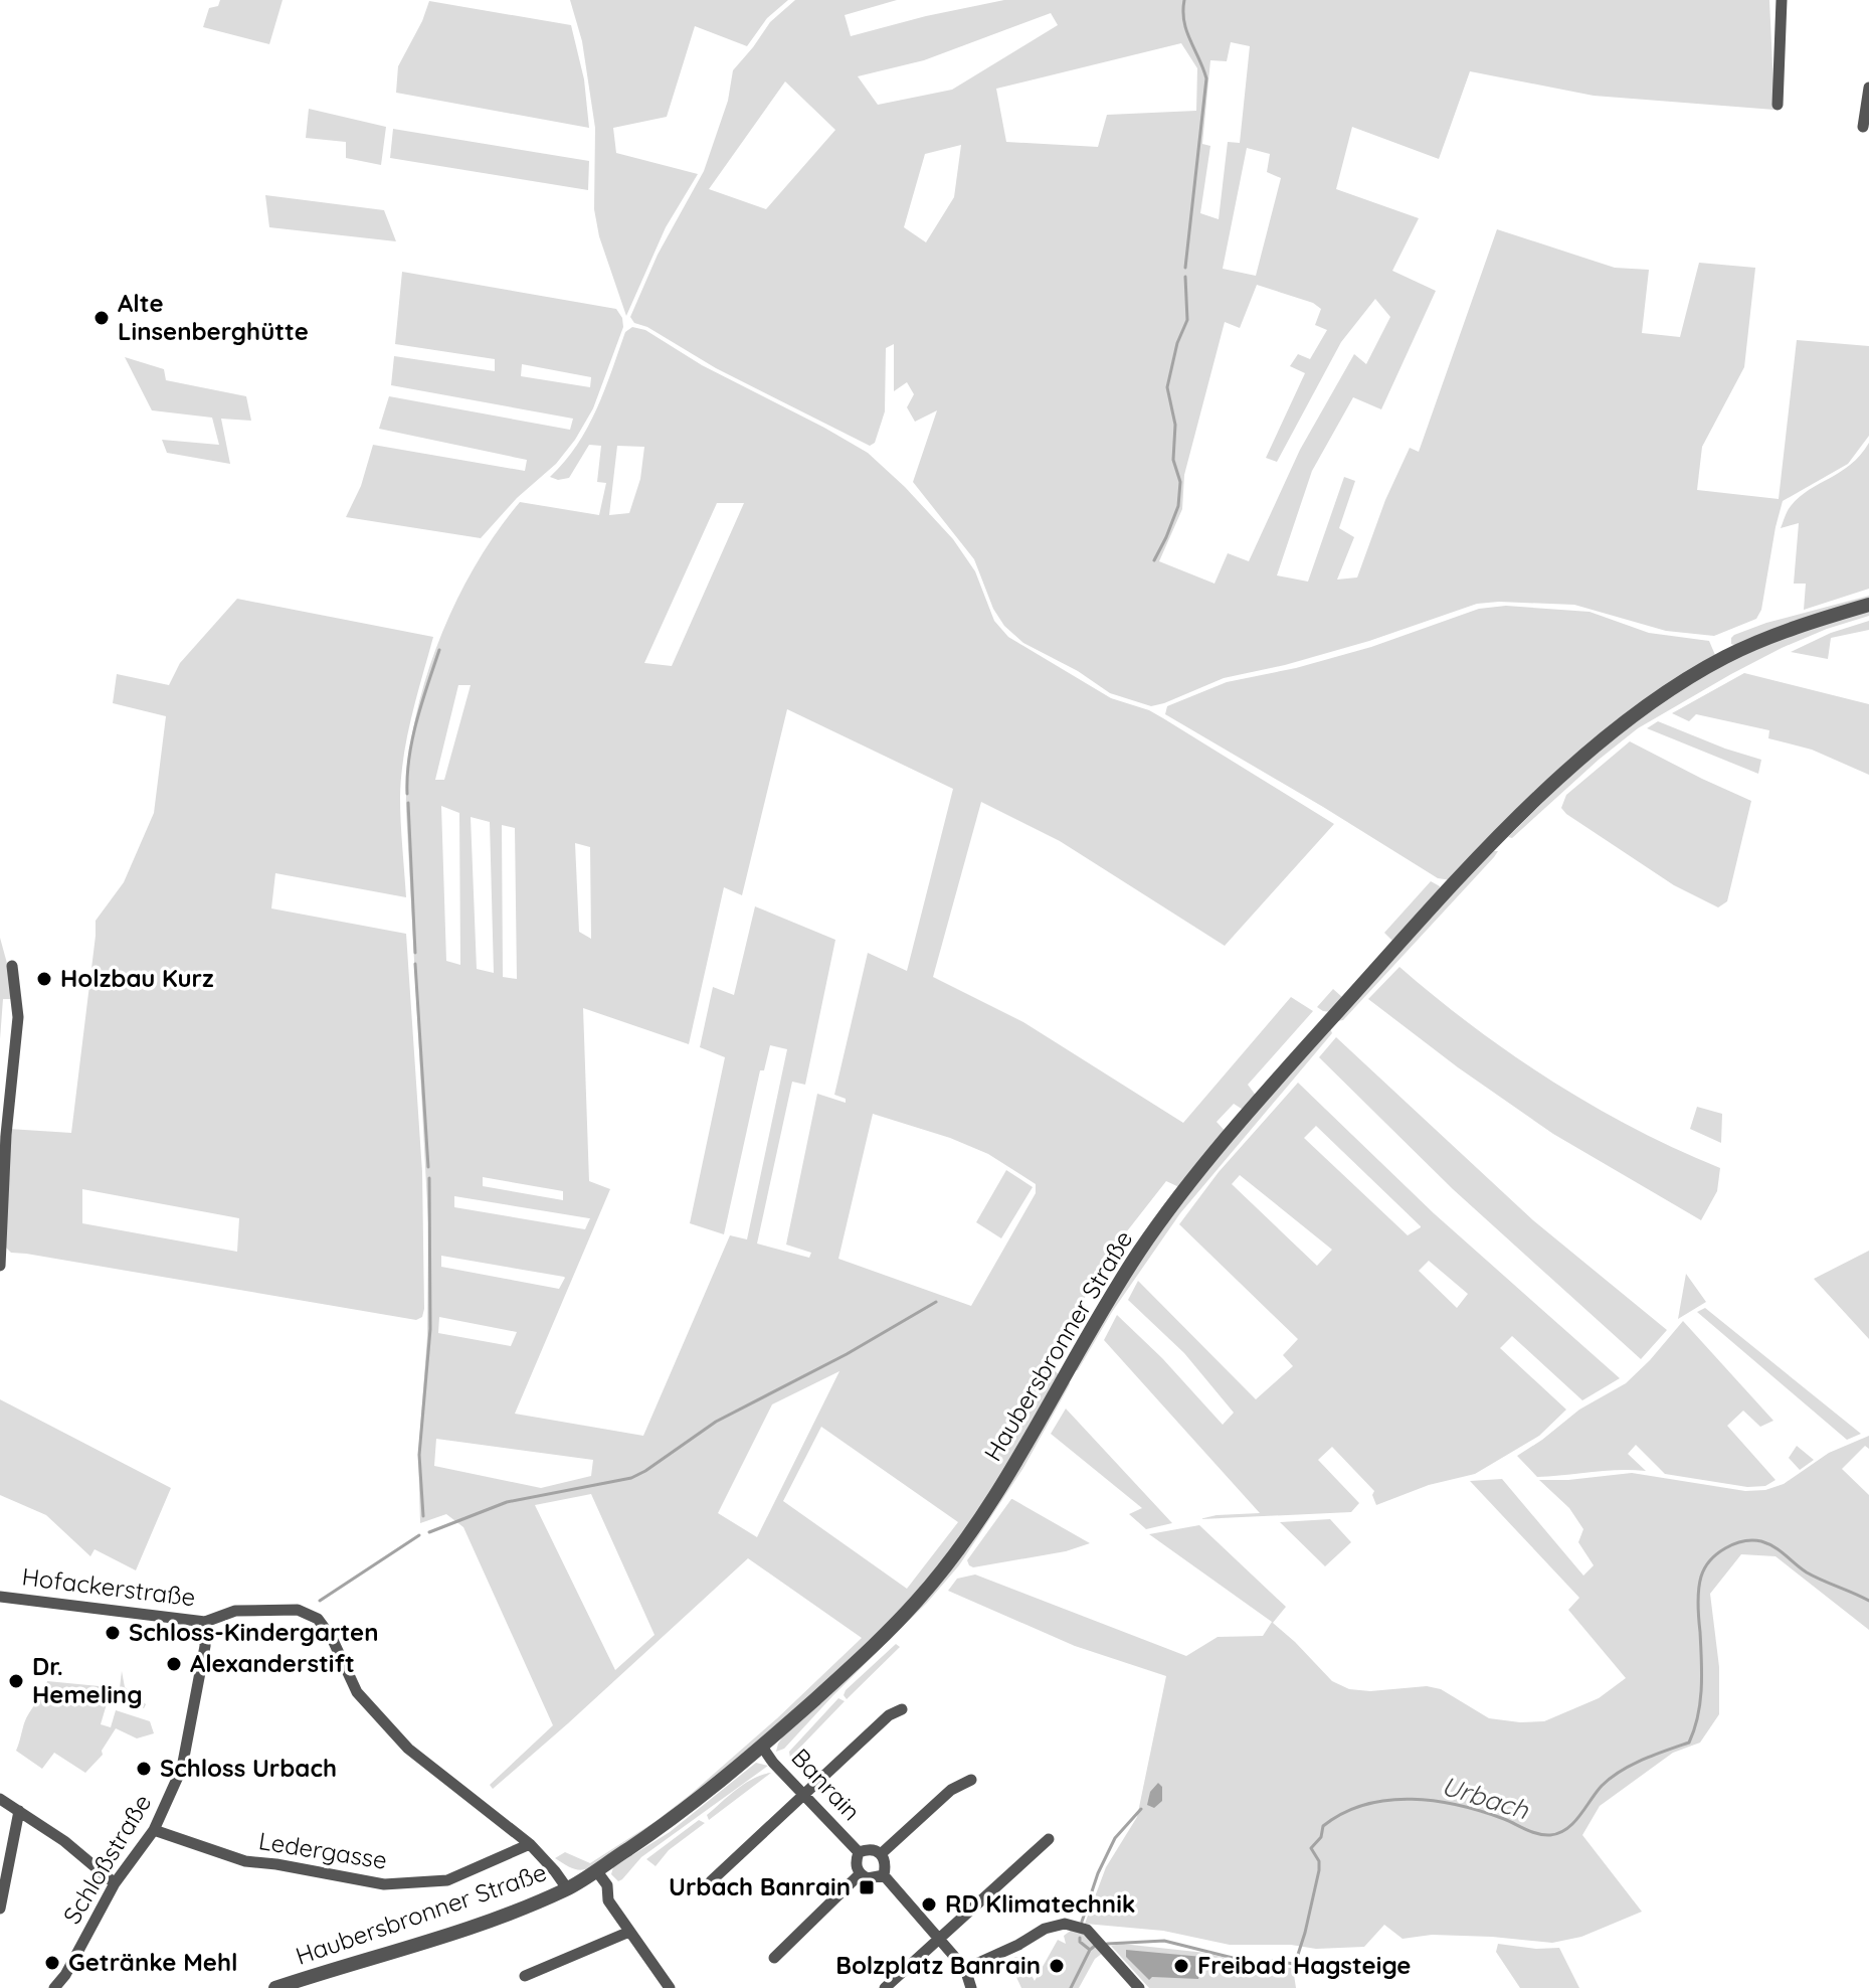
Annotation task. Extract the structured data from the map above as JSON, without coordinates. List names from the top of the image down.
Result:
{
  "streets": {
    "street": [
      "Haubersbronner Straße",
      "Hofackerstraße",
      "Banrain",
      "Ledergasse",
      "Schloßstraße"
    ]
  },
  "crossings": [
    ["Haubersbronner Straße", "Hofackerstraße"],
    ["Haubersbronner Straße", "Banrain"],
    ["Hofackerstraße", "Ledergasse"],
    ["Hofackerstraße", "Schloßstraße"],
    ["Ledergasse", "Schloßstraße"]
  ],
  "water": ["Urbach"],
  "places": {
    "other": [
      "Alte Linsenberghütte",
      "Holzbau Kurz",
      "Schloss-Kindergarten",
      "Alexanderstift",
      "Dr. Hemeling",
      "Schloss Urbach",
      "RD Klimatechnik",
      "Getränke Mehl",
      "Bolzplatz Banrain",
      "Freibad Hagsteige"
    ],
    "transit": ["Urbach Banrain"]
  }
}
